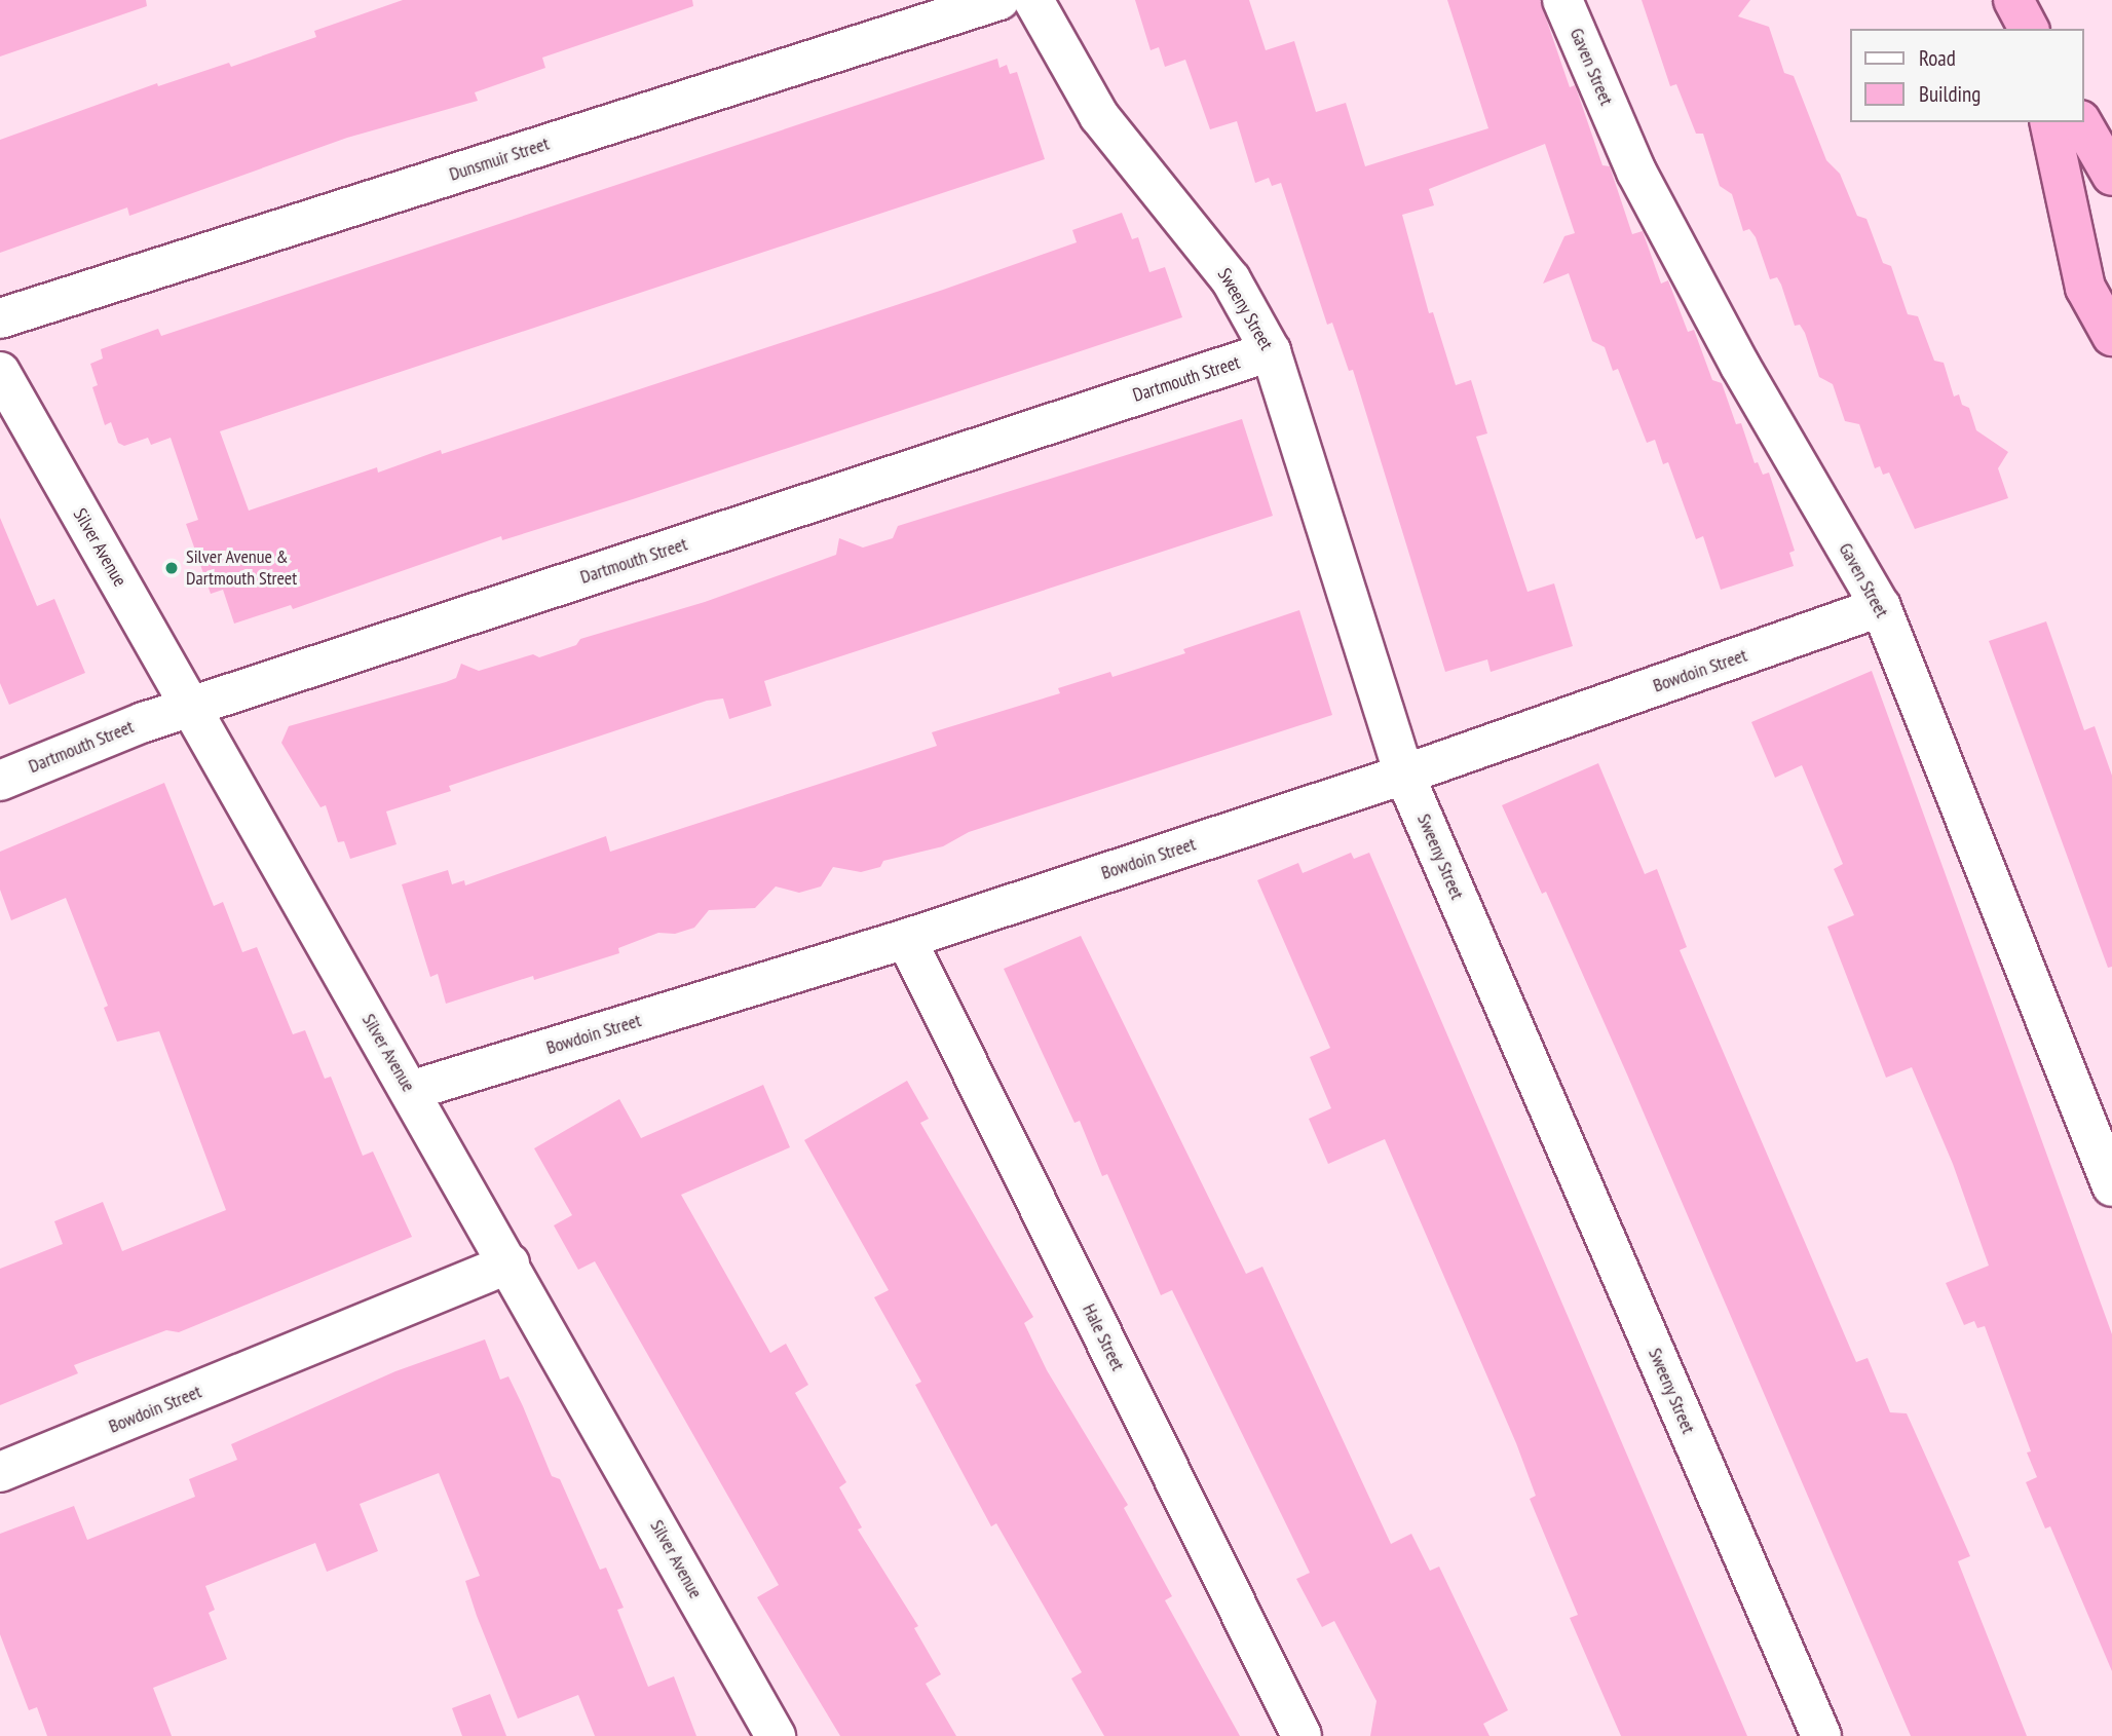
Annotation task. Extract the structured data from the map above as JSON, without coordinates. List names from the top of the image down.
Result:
{
  "streets": {
    "street": [
      "Gaven Street",
      "Dunsmuir Street",
      "Sweeny Street",
      "Dartmouth Street",
      "Silver Avenue",
      "Bowdoin Street",
      "Hale Street"
    ]
  },
  "crossings": [
    ["Gaven Street", "Bowdoin Street"],
    ["Sweeny Street", "Dartmouth Street"],
    ["Sweeny Street", "Bowdoin Street"],
    ["Dartmouth Street", "Silver Avenue"],
    ["Silver Avenue", "Bowdoin Street"],
    ["Bowdoin Street", "Hale Street"]
  ],
  "places": ["Silver Avenue & Dartmouth Street"],
  "legend": ["Road", "Building"]
}
